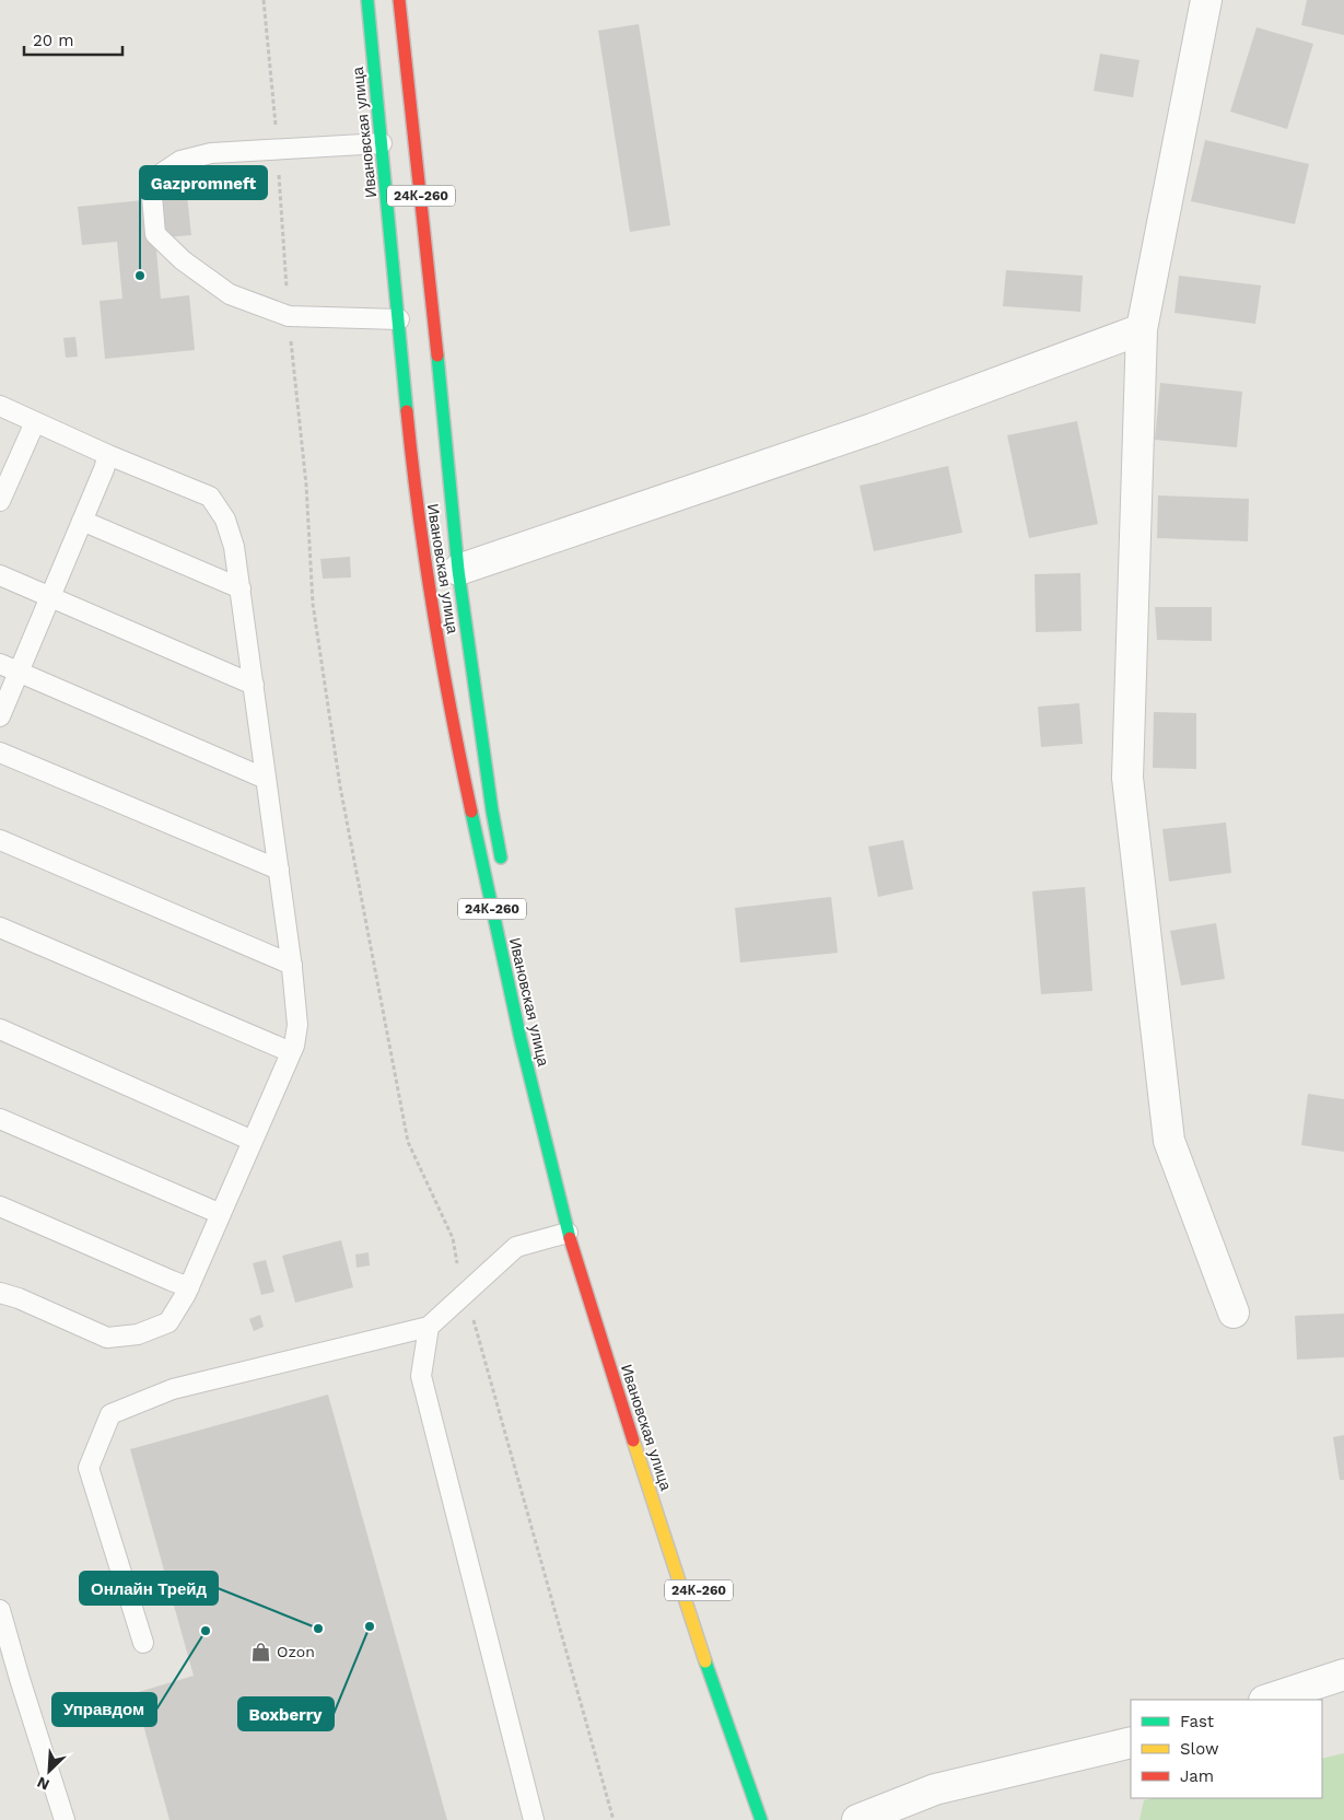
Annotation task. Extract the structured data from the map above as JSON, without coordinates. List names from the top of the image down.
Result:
{
  "streets": {
    "main road": ["Ивановская улица", "24К-260"]
  },
  "crossings": [
    ["Ивановская улица", "24К-260"]
  ],
  "places": {
    "other": [
      "Gazpromneft",
      "Boxberry",
      "Онлайн Трейд",
      "Управдом"
    ],
    "shop": ["Ozon"]
  },
  "legend": ["Fast", "Slow", "Jam"],
  "scale_bar": "20 m",
  "north": "bottom left"
}
